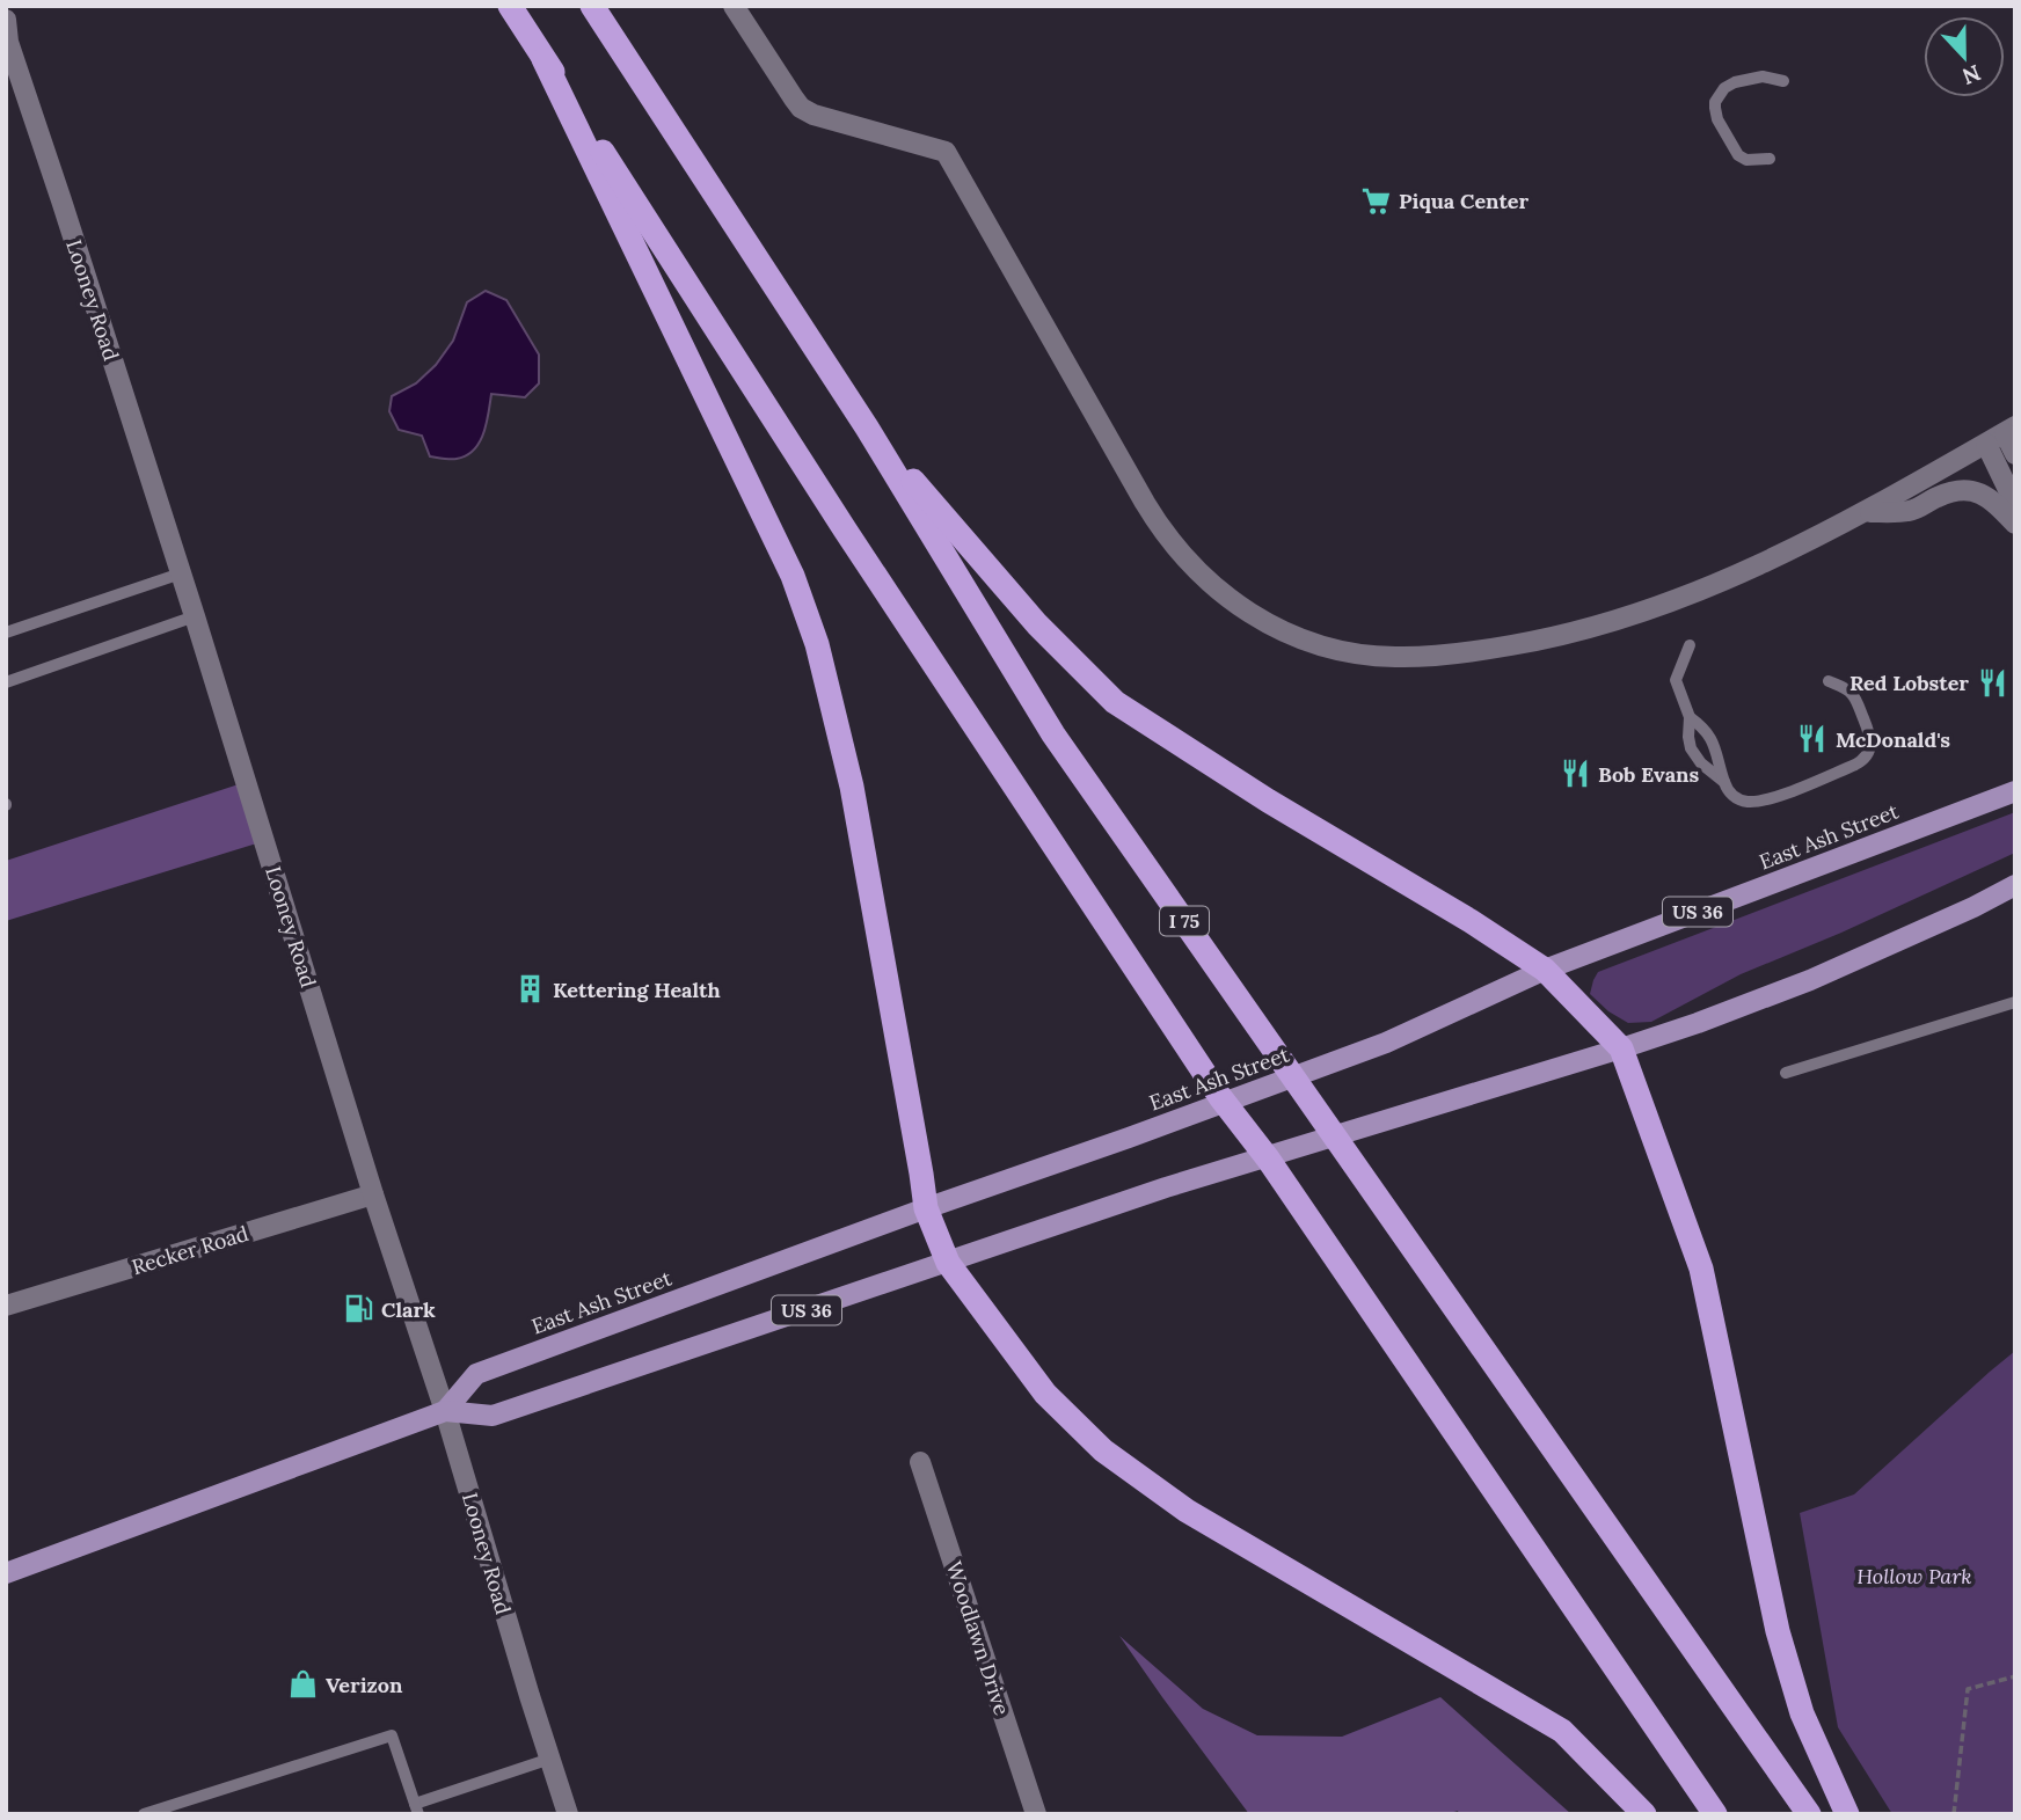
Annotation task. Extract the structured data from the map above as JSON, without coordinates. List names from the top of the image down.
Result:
{
  "streets": {
    "highway": ["I 75"],
    "main road": ["East Ash Street", "US 36"],
    "street": ["Looney Road", "Recker Road", "Woodlawn Drive"]
  },
  "crossings": [
    ["Looney Road", "East Ash Street"],
    ["Looney Road", "Recker Road"]
  ],
  "parks": ["Hollow Park"],
  "places": {
    "supermarket": ["Piqua Center"],
    "restaurant": ["Red Lobster", "McDonald's", "Bob Evans"],
    "building": ["Kettering Health"],
    "fuel station": ["Clark"],
    "shop": ["Verizon"]
  },
  "north": "bottom"
}
